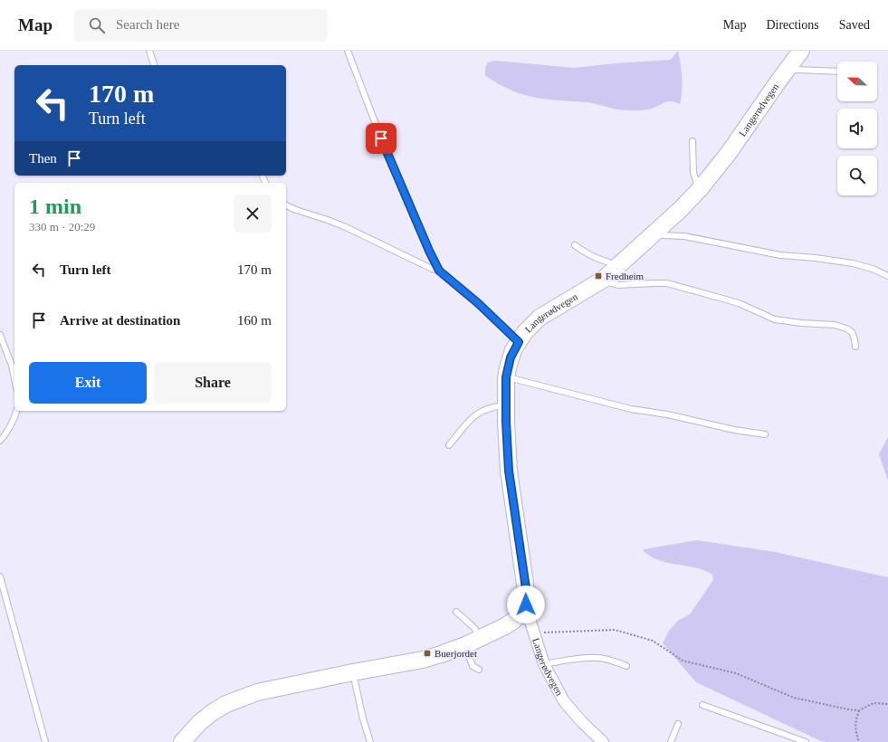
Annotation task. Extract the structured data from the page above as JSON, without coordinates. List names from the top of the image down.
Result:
{
  "streets": {
    "main road": ["Langerødvegen"]
  },
  "places": {
    "transit": ["Fredheim", "Buerjordet"]
  },
  "north": "left",
  "page": {
    "header": "Map",
    "search": "Search here",
    "nav": ["Map", "Directions", "Saved"],
    "turn": ["170 m", "Turn left"],
    "then": "Then",
    "heading": ["1 min", "330 m · 20:29"],
    "list": [
      {
        "name": "Turn left",
        "value": "170 m"
      },
      {
        "name": "Arrive at destination",
        "value": "160 m"
      }
    ],
    "buttons": ["Exit", "Share"]
  }
}
